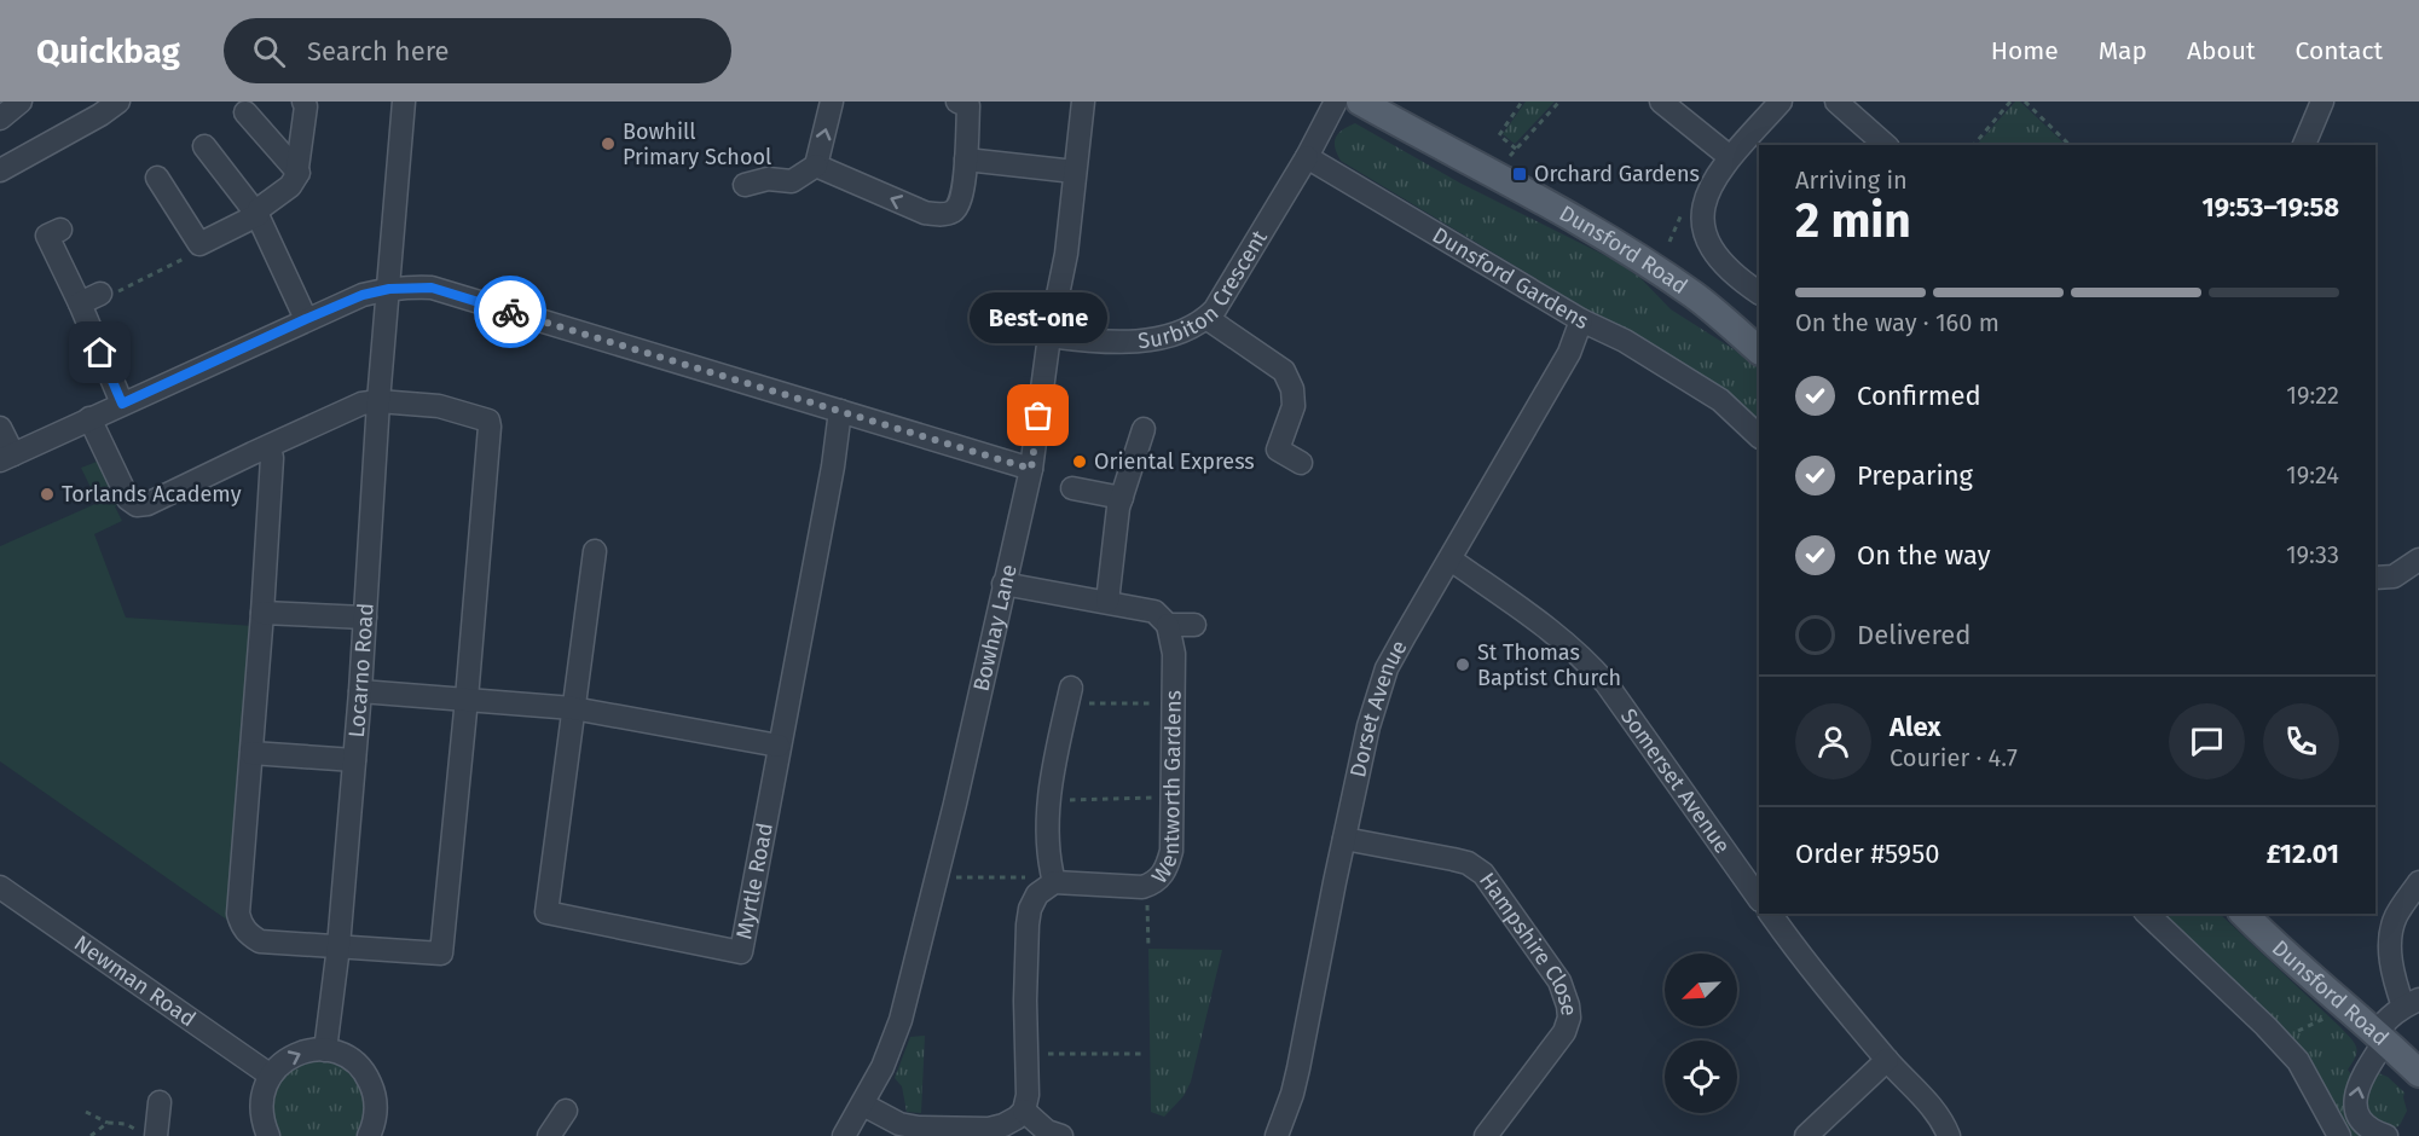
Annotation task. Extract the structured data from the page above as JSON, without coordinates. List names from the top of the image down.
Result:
{
  "streets": {
    "main road": ["Dunsford Road"],
    "street": [
      "Dunsford Gardens",
      "Surbiton Crescent",
      "Bowhay Lane",
      "Locarno Road",
      "Dorset Avenue",
      "Somerset Avenue",
      "Wentworth Gardens",
      "Myrtle Road",
      "Hampshire Close",
      "Newman Road"
    ]
  },
  "crossings": [
    ["Dunsford Gardens", "Surbiton Crescent"],
    ["Dunsford Gardens", "Dorset Avenue"],
    ["Surbiton Crescent", "Bowhay Lane"],
    ["Dorset Avenue", "Somerset Avenue"],
    ["Dorset Avenue", "Hampshire Close"]
  ],
  "places": {
    "other": [
      "Bowhill Primary School",
      "Best-one",
      "Oriental Express",
      "Torlands Academy",
      "St Thomas Baptist Church"
    ],
    "transit": ["Orchard Gardens"]
  },
  "north": "bottom left",
  "page": {
    "header": "Quickbag",
    "search": "Search here",
    "nav": [
      "Home",
      "Map",
      "About",
      "Contact"
    ],
    "heading": ["2 min", "Arriving in", "19:53–19:58"],
    "panel": [
      "Alex",
      "Courier · 4.7",
      "Order #5950",
      "£12.01"
    ],
    "bar": "On the way · 160 m",
    "bubble": "Best-one",
    "list": [
      ["Confirmed", "19:22"],
      ["Preparing", "19:24"],
      ["On the way", "19:33"],
      "Delivered"
    ]
  }
}
